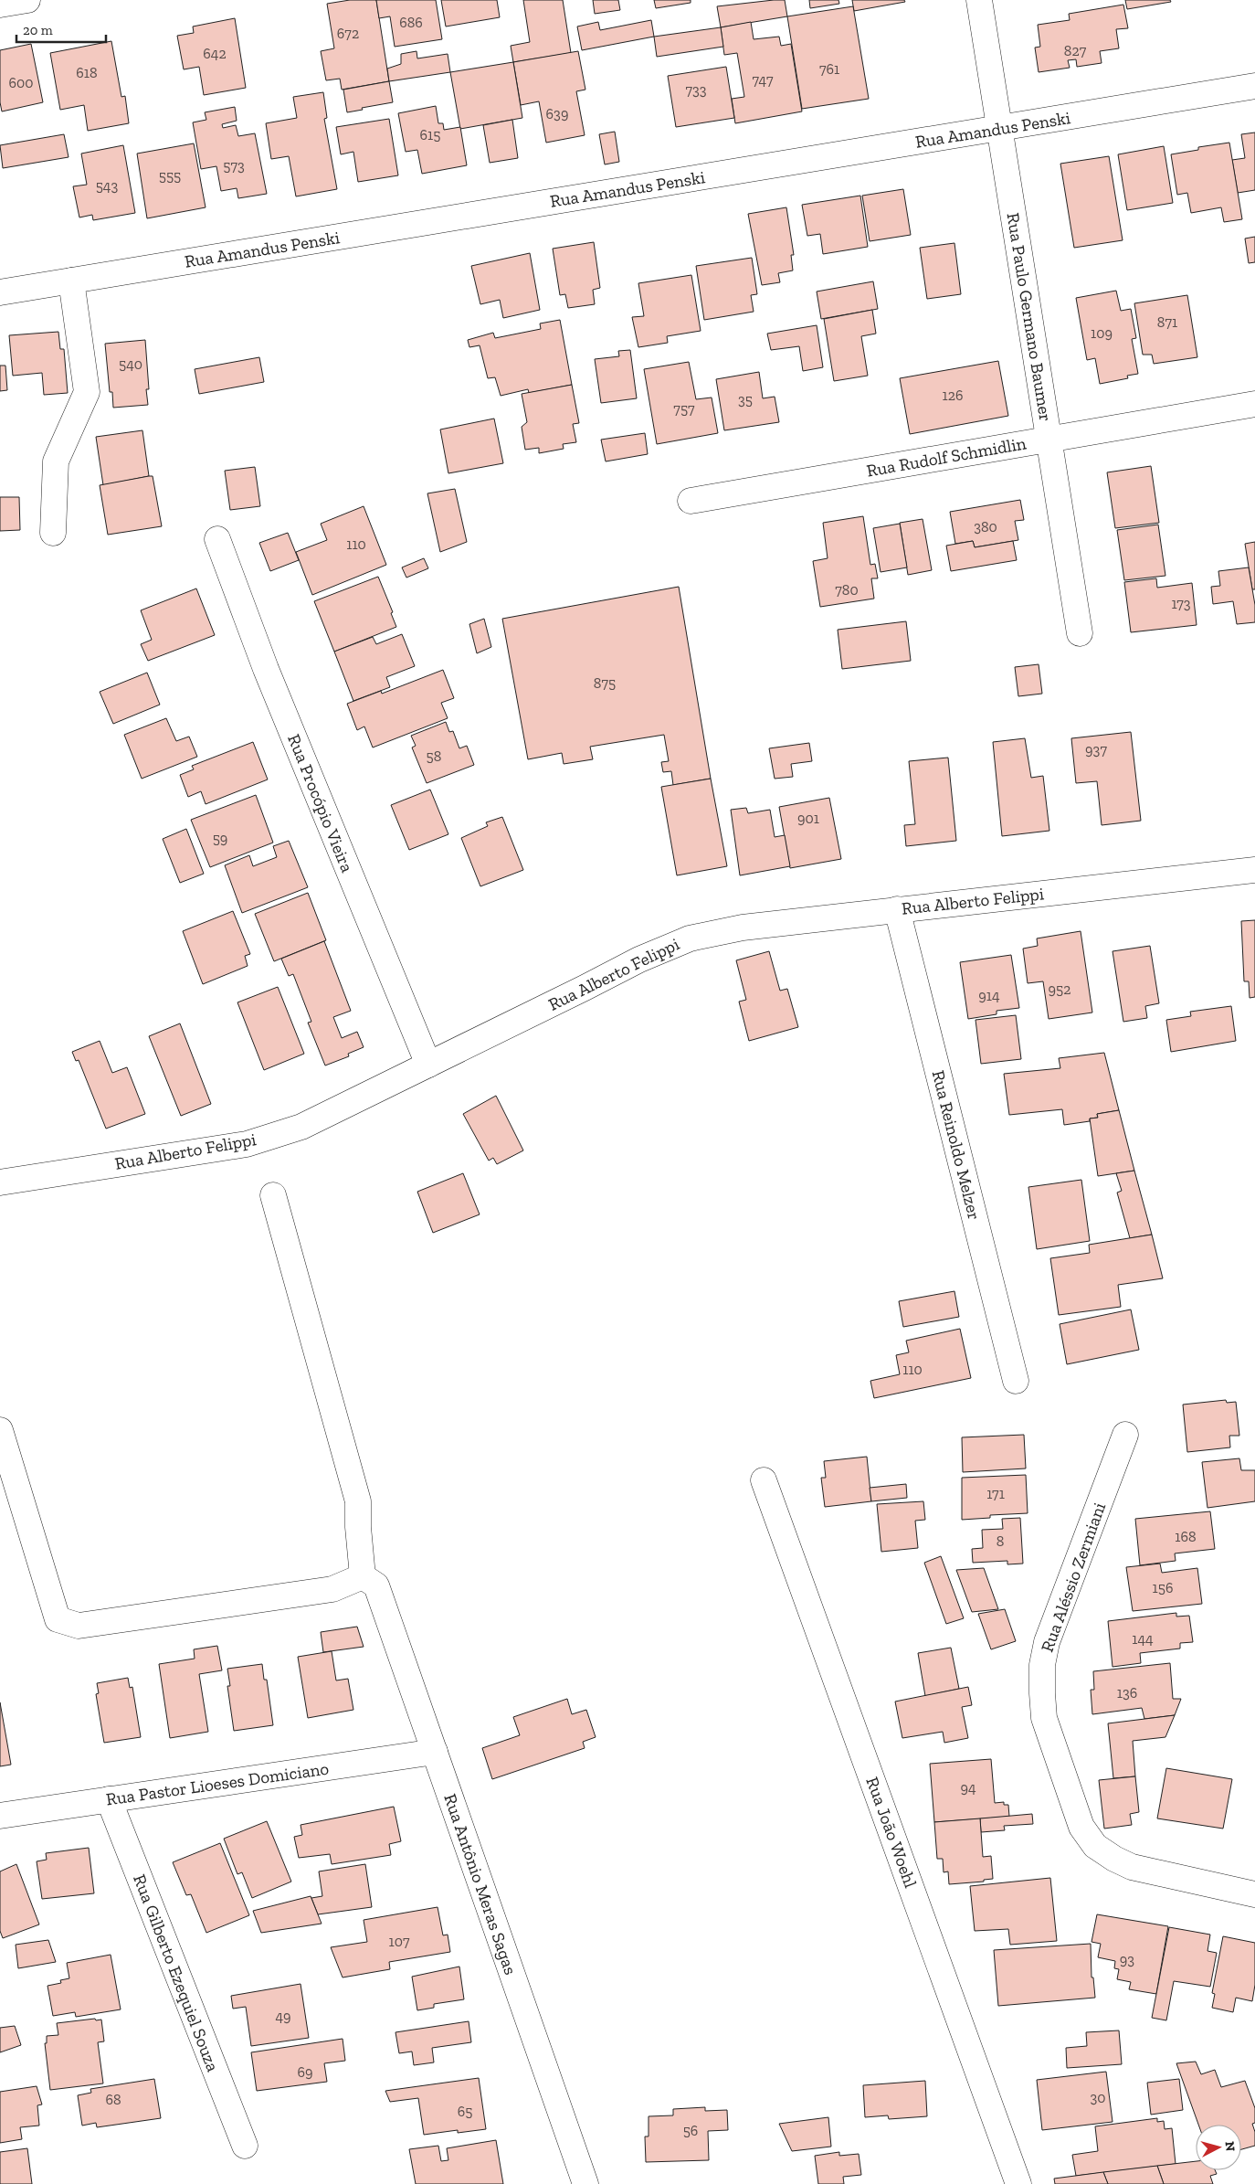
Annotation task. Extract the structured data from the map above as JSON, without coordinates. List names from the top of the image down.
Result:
{
  "streets": {
    "street": [
      "Rua Amandus Penski",
      "Rua Paulo Germano Baumer",
      "Rua Rudolf Schmidlin",
      "Rua Procópio Vieira",
      "Rua Alberto Felippi",
      "Rua Reinoldo Melzer",
      "Rua Aléssio Zermiani",
      "Rua Pastor Lioeses Domiciano",
      "Rua João Woehl",
      "Rua Antônio Meras Sagas",
      "Rua Gilberto Ezequiel Souza"
    ]
  },
  "crossings": [
    ["Rua Amandus Penski", "Rua Paulo Germano Baumer"],
    ["Rua Paulo Germano Baumer", "Rua Rudolf Schmidlin"],
    ["Rua Procópio Vieira", "Rua Alberto Felippi"],
    ["Rua Alberto Felippi", "Rua Reinoldo Melzer"],
    ["Rua Pastor Lioeses Domiciano", "Rua Antônio Meras Sagas"],
    ["Rua Pastor Lioeses Domiciano", "Rua Gilberto Ezequiel Souza"]
  ],
  "house_numbers": [
    "686",
    "672",
    "827",
    "642",
    "761",
    "618",
    "747",
    "600",
    "733",
    "639",
    "615",
    "573",
    "555",
    "543",
    "871",
    "109",
    "540",
    "126",
    "35",
    "757",
    "380",
    "110",
    "780",
    "173",
    "875",
    "937",
    "58",
    "901",
    "59",
    "952",
    "914",
    "110",
    "171",
    "168",
    "8",
    "156",
    "144",
    "136",
    "94",
    "107",
    "93",
    "49",
    "69",
    "30",
    "68",
    "65",
    "56"
  ],
  "scale_bar": "20 m",
  "north": "right"
}
